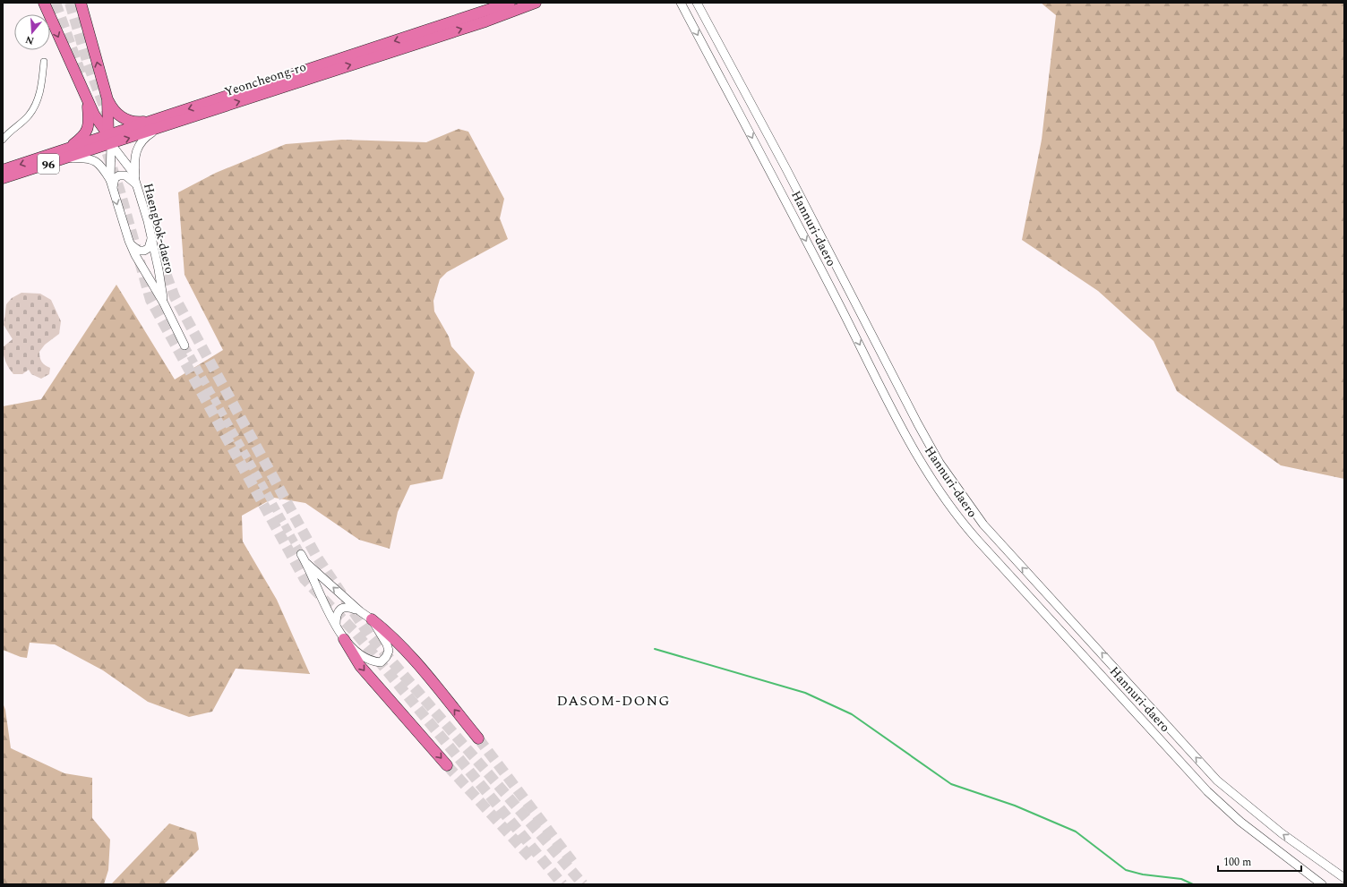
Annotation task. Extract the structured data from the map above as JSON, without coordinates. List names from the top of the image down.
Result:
{
  "streets": {
    "highway": ["Yeoncheong-ro", "96"],
    "street": ["Haengbok-daero", "Hannuri-daero"]
  },
  "crossings": [
    ["Yeoncheong-ro", "Haengbok-daero"]
  ],
  "districts": ["DASOM-DONG"],
  "scale_bar": "100 m",
  "north": "bottom"
}
